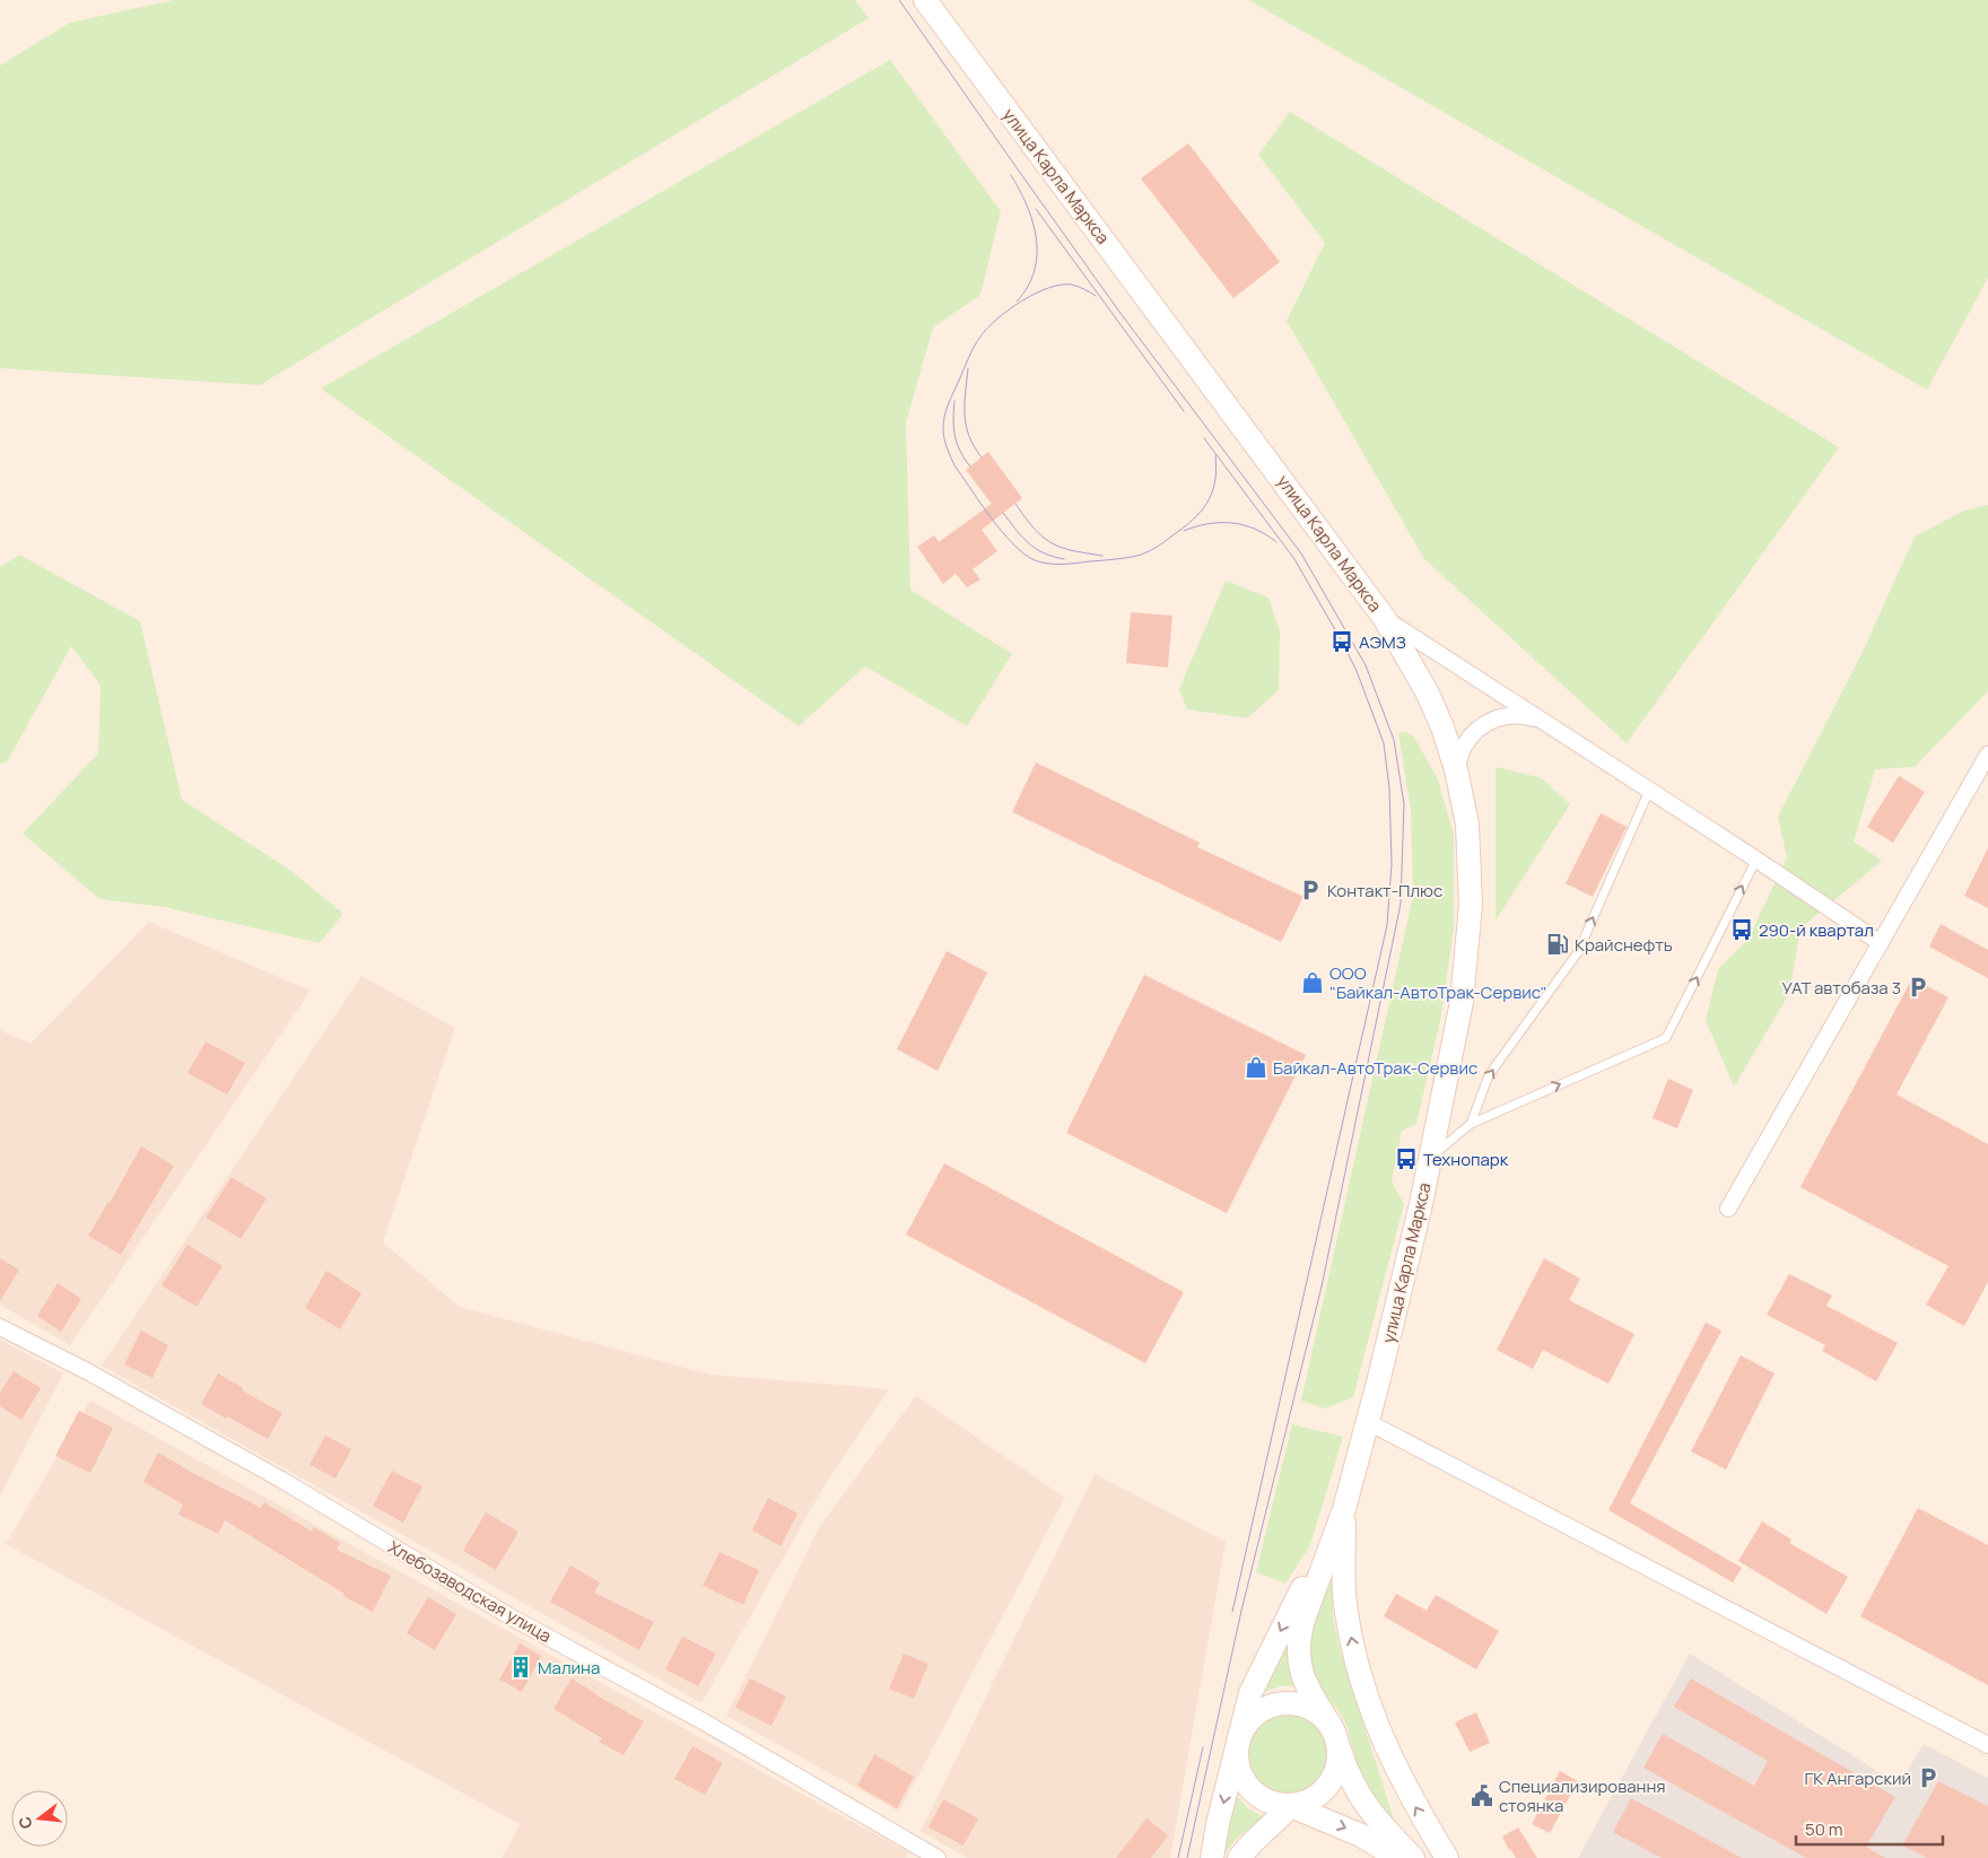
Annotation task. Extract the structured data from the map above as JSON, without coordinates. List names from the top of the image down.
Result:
{
  "streets": {
    "street": ["улица Карла Маркса", "Хлебозаводская улица"]
  },
  "places": {
    "bus stop": ["АЭМЗ", "290-й квартал", "Технопарк"],
    "parking": ["Контакт-Плюс", "УАТ автобаза 3", "ГК Ангарский"],
    "fuel station": ["Крайснефть"],
    "shop": ["ООО \"Байкал-АвтоТрак-Сервис\"", "Байкал-АвтоТрак-Сервис"],
    "building": ["Малина"],
    "public building": ["Специализировання стоянка"]
  },
  "scale_bar": "50 m",
  "north": "left"
}
